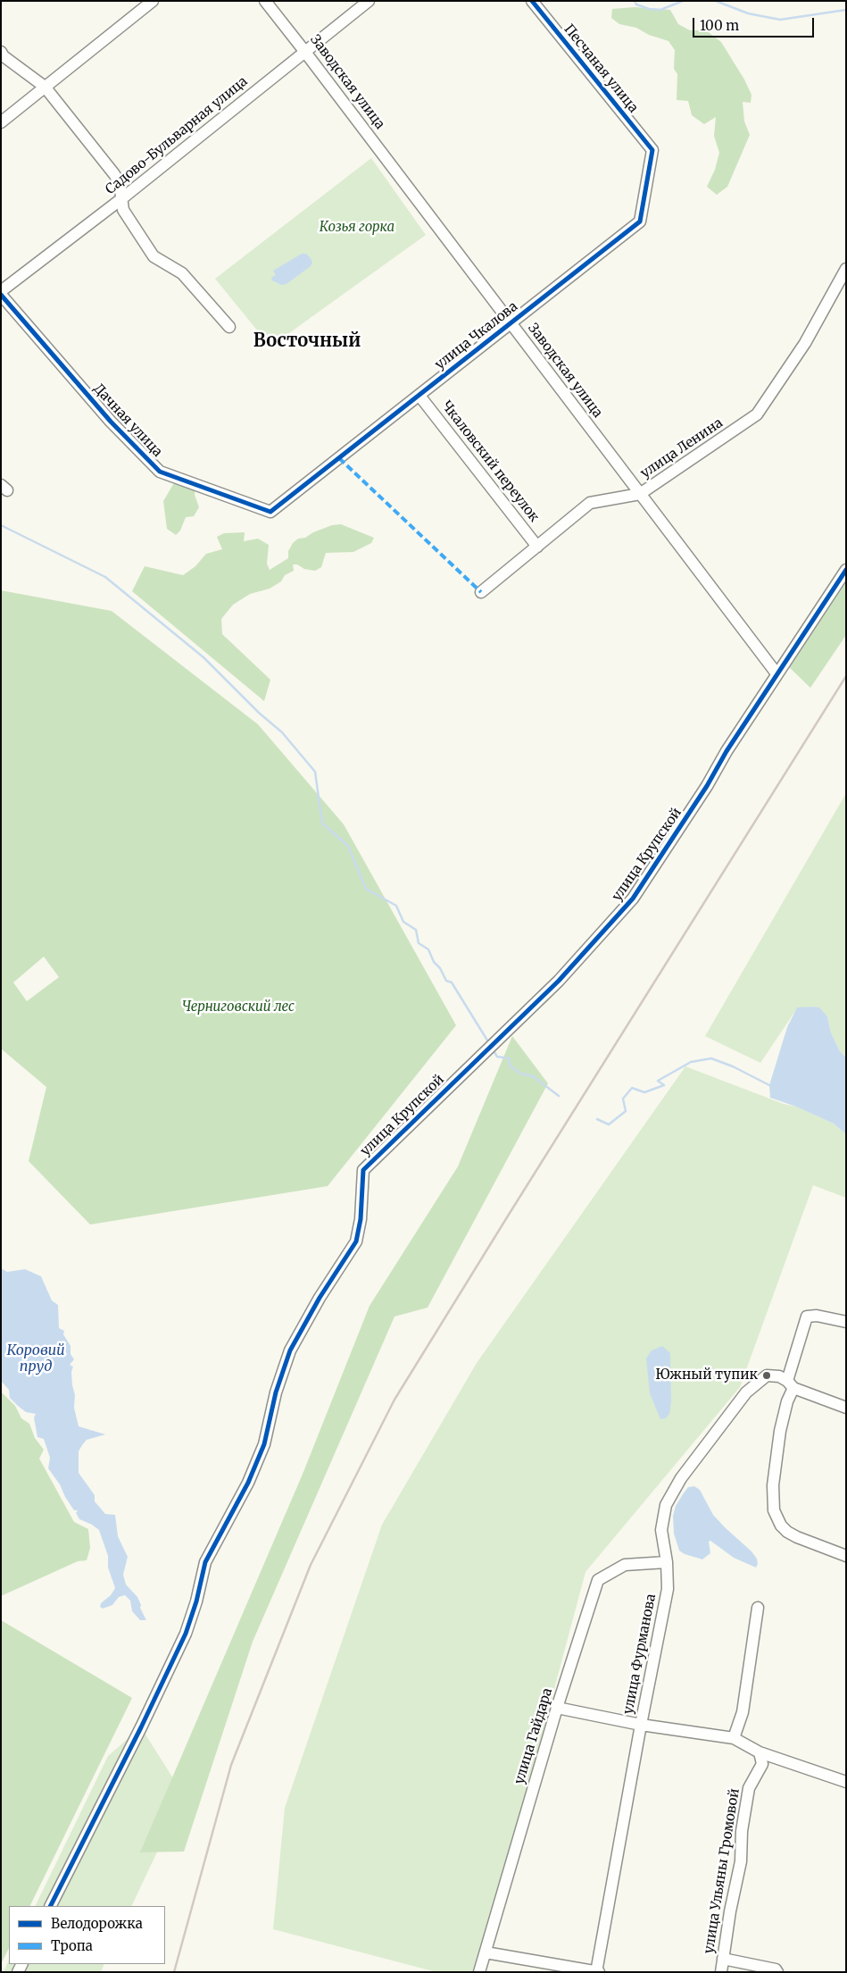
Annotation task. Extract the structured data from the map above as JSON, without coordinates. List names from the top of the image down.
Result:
{
  "streets": {
    "street": [
      "Песчаная улица",
      "Заводская улица",
      "Садово-Бульварная улица",
      "улица Чкалова",
      "Дачная улица",
      "улица Ленина",
      "Чкаловский переулок",
      "улица Крупской",
      "улица Фурманова",
      "улица Гайдара",
      "улица Ульяны Громовой"
    ]
  },
  "crossings": [
    ["Песчаная улица", "улица Чкалова"],
    ["Заводская улица", "Садово-Бульварная улица"],
    ["Заводская улица", "улица Чкалова"],
    ["Заводская улица", "улица Ленина"],
    ["Заводская улица", "улица Крупской"],
    ["улица Чкалова", "Дачная улица"],
    ["улица Чкалова", "Чкаловский переулок"],
    ["улица Ленина", "Чкаловский переулок"],
    ["улица Фурманова", "улица Гайдара"]
  ],
  "districts": ["Восточный"],
  "water": ["Коровий пруд"],
  "parks": ["Козья горка", "Черниговский лес"],
  "places": ["Южный тупик"],
  "legend": ["Велодорожка", "Тропа"],
  "scale_bar": "100 m"
}
